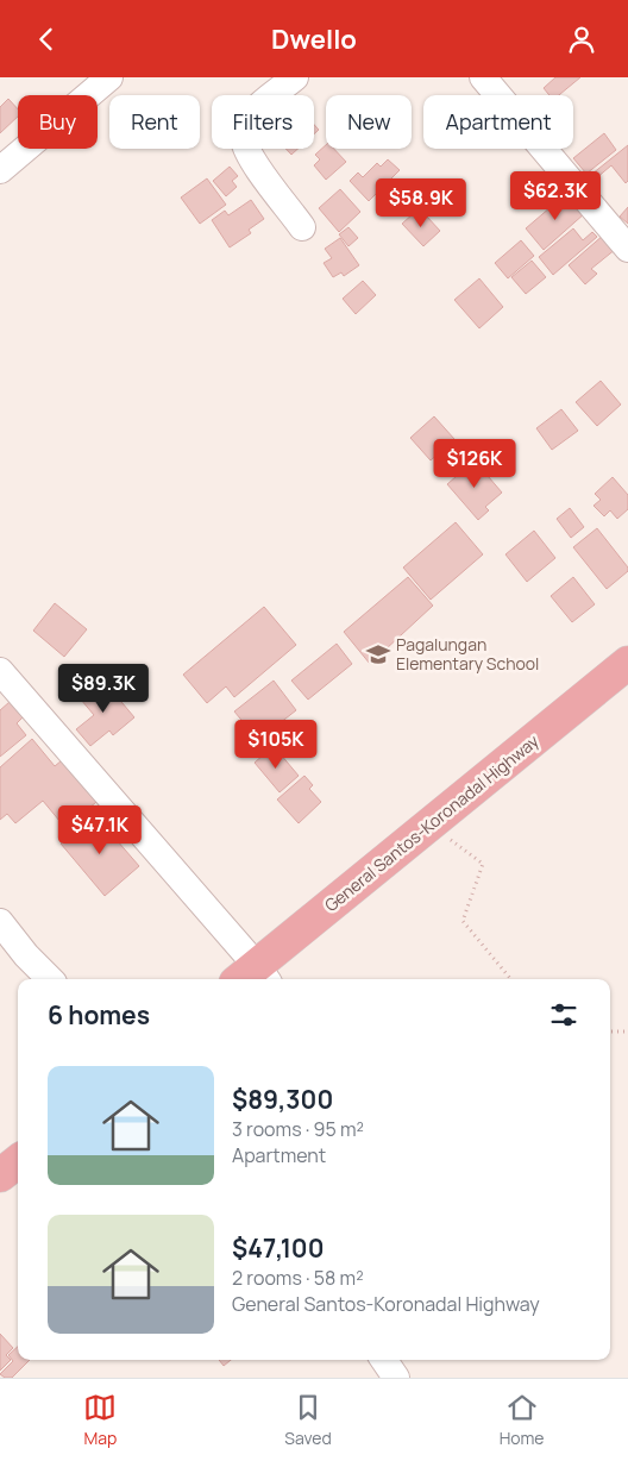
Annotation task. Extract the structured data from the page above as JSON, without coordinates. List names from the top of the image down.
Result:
{
  "streets": {
    "highway": ["General Santos-Koronadal Highway"]
  },
  "places": {
    "school or university": ["Pagalungan Elementary School"]
  },
  "page": {
    "header": "Dwello",
    "chip": [
      "Buy",
      "Rent",
      "Filters",
      "New",
      "Apartment"
    ],
    "price": [
      "$62.3K",
      "$58.9K",
      "$126K",
      "$89.3K",
      "$105K",
      "$47.1K"
    ],
    "heading": "6 homes",
    "list": [
      {
        "name": "$89,300",
        "note": "3 rooms · 95 m² · Apartment"
      },
      {
        "name": "$47,100",
        "note": "2 rooms · 58 m² · General Santos-Koronadal Highway"
      }
    ],
    "tabs": ["Map", "Saved", "Home"]
  }
}
